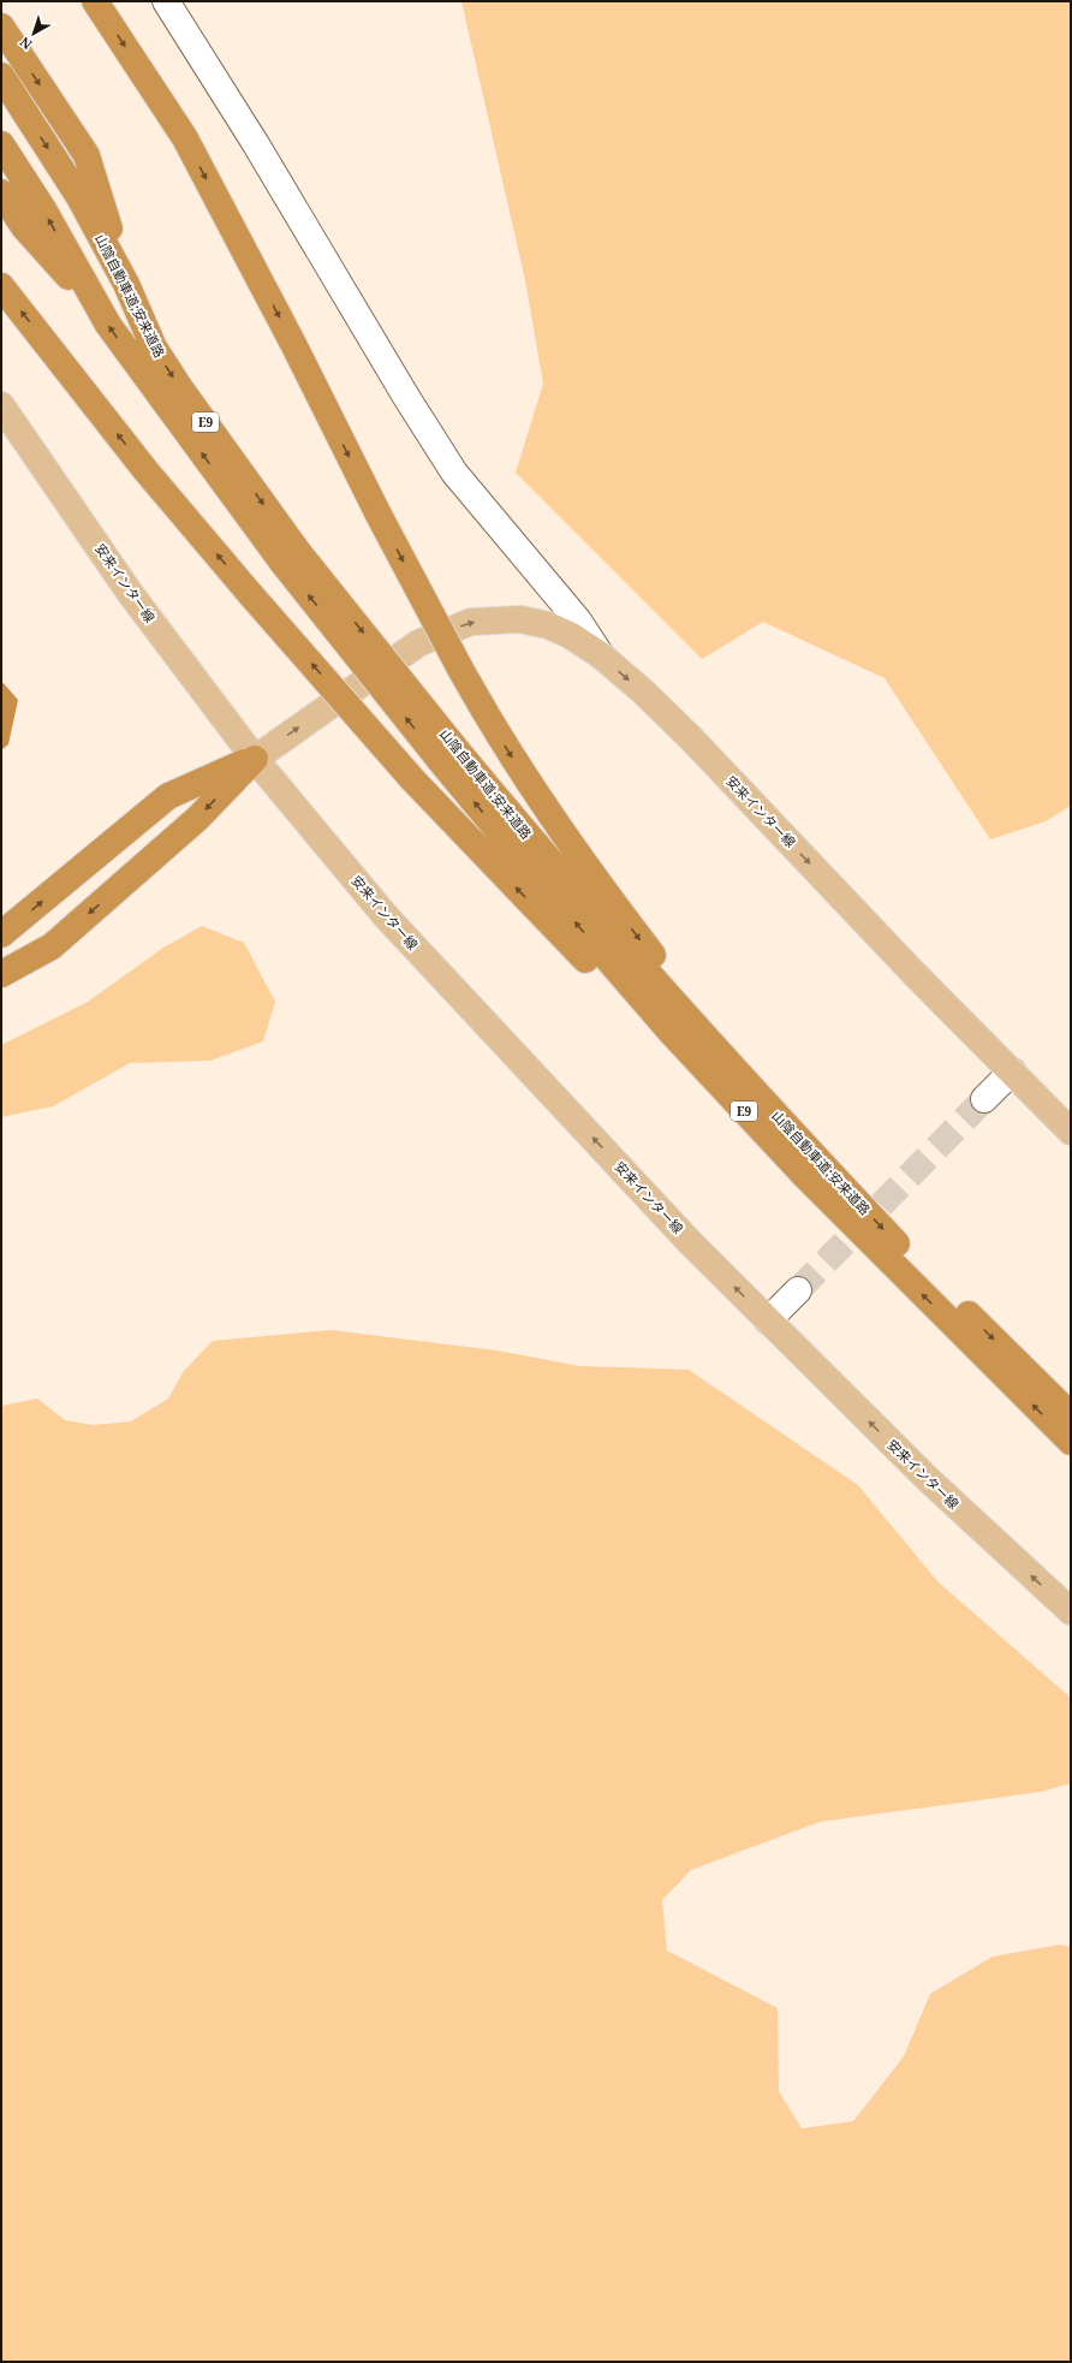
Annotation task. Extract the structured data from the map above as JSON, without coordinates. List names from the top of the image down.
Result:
{
  "streets": {
    "highway": ["山陰自動車道;安来道路", "E9"],
    "main road": ["安来インター線"]
  },
  "crossings": [
    ["山陰自動車道;安来道路", "E9"]
  ],
  "north": "bottom left"
}
